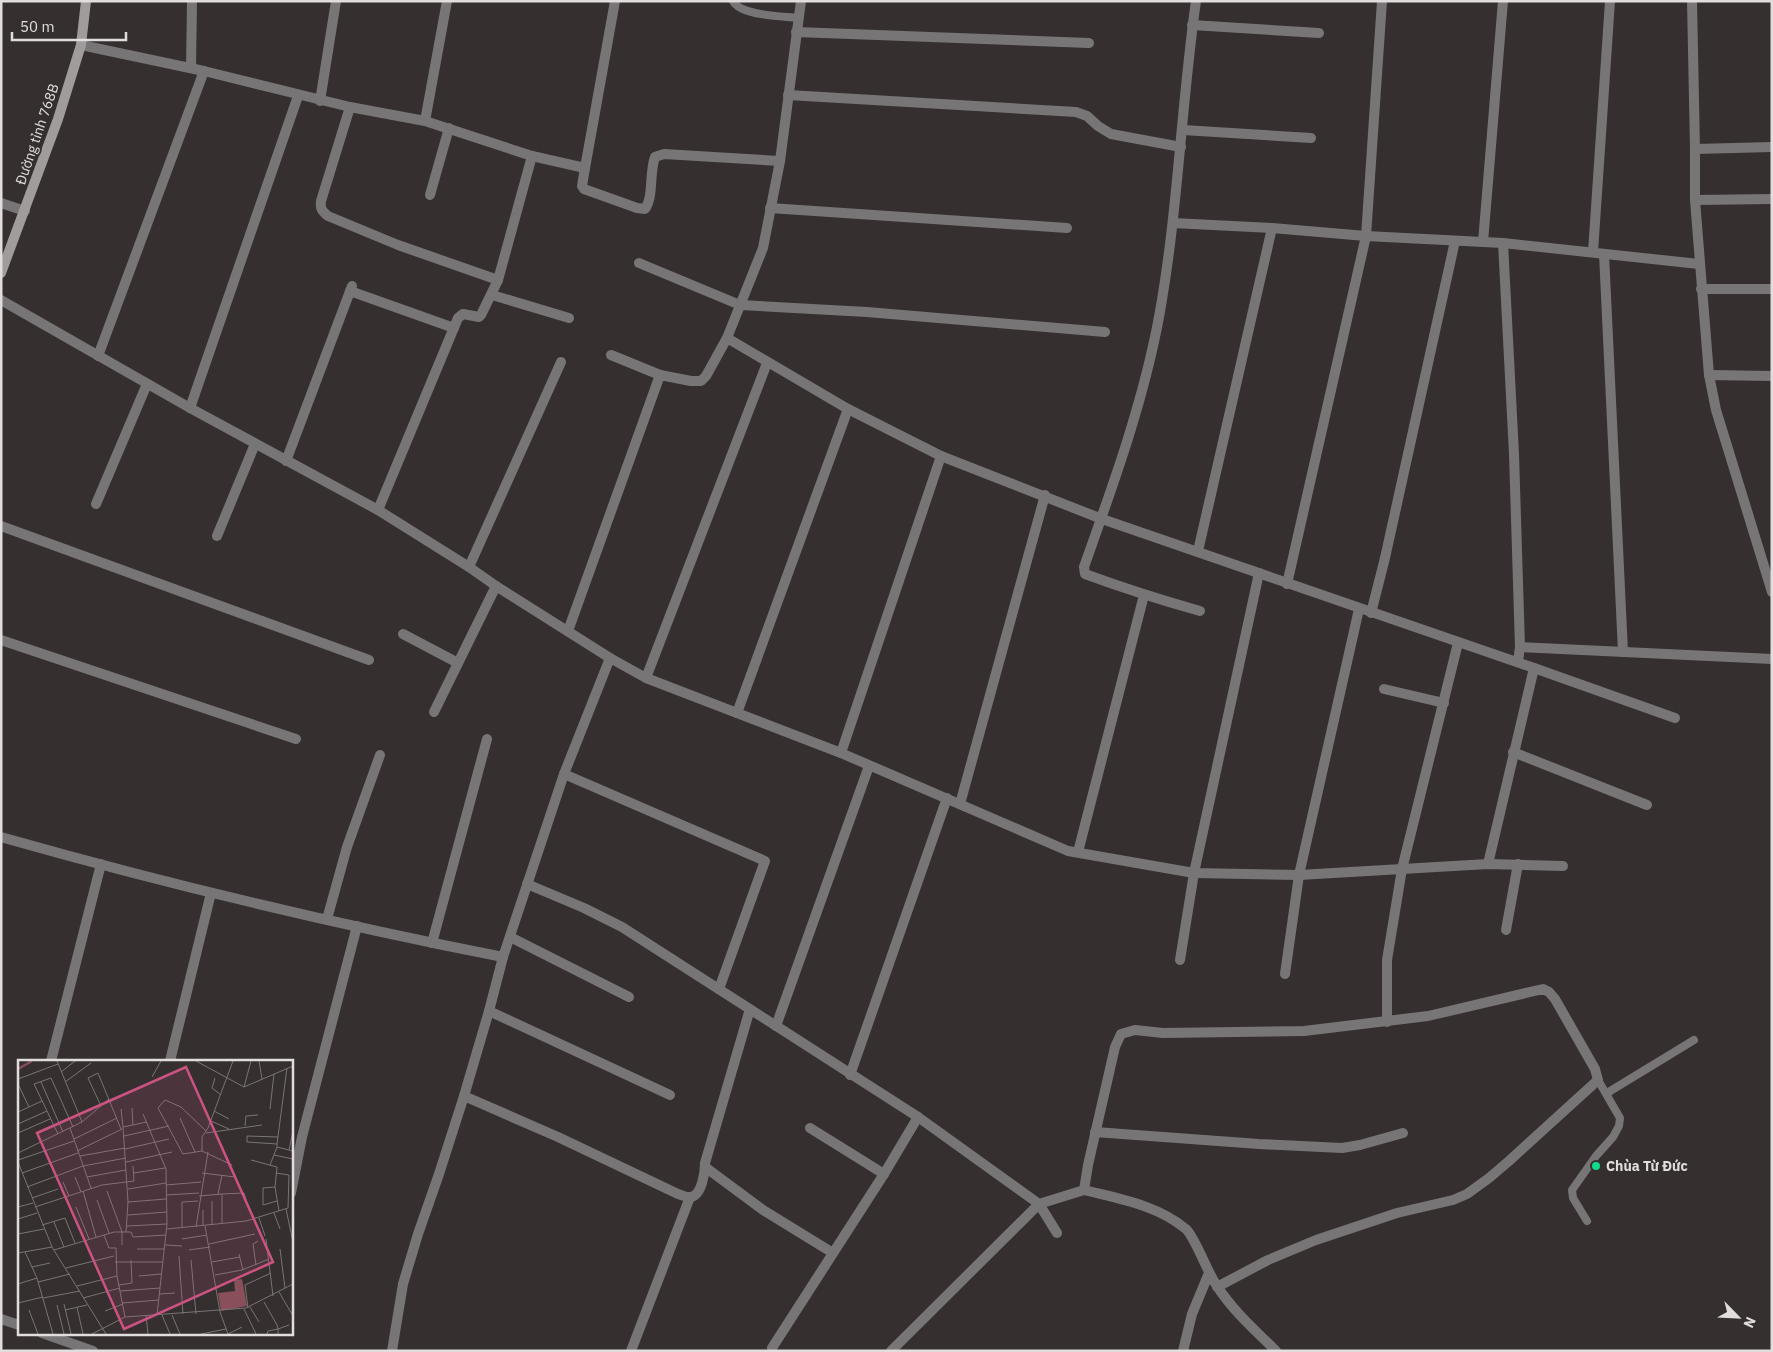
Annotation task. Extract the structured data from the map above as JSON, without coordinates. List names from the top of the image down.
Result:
{
  "streets": {
    "street": ["Đường tỉnh 768B"]
  },
  "places": ["Chùa Từ Đức"],
  "scale_bar": "50 m",
  "north": "bottom right"
}
